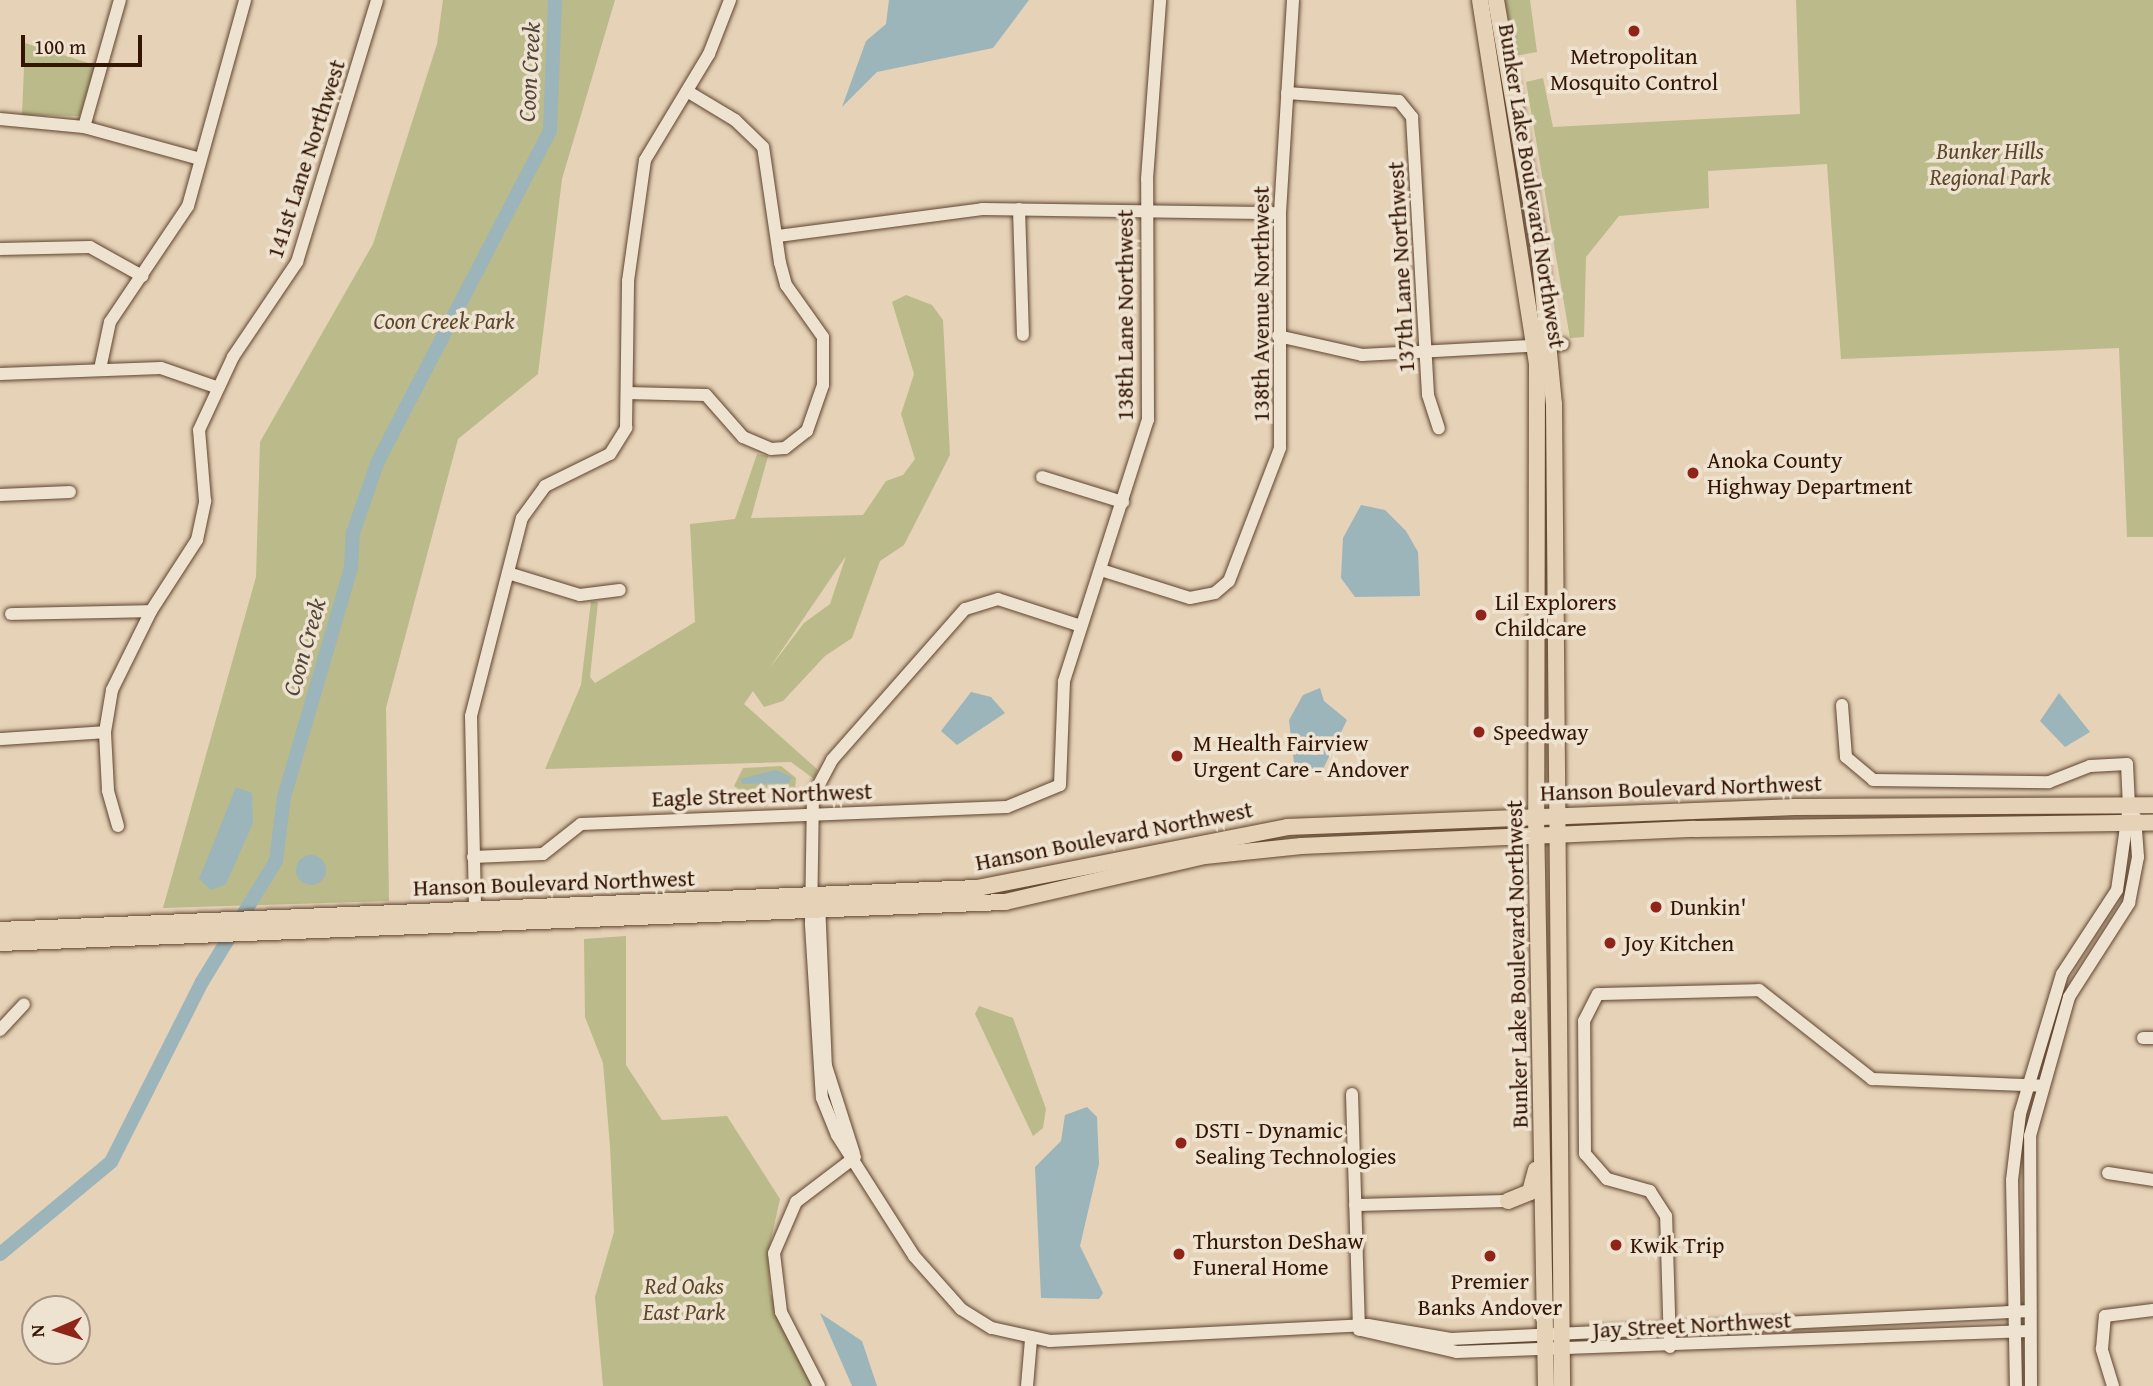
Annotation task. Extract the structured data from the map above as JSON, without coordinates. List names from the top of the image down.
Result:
{
  "streets": {
    "main road": ["Bunker Lake Boulevard Northwest", "Hanson Boulevard Northwest"],
    "street": [
      "141st Lane Northwest",
      "137th Lane Northwest",
      "138th Avenue Northwest",
      "138th Lane Northwest",
      "Eagle Street Northwest",
      "Jay Street Northwest"
    ]
  },
  "crossings": [
    ["Bunker Lake Boulevard Northwest", "Hanson Boulevard Northwest"],
    ["Bunker Lake Boulevard Northwest", "Jay Street Northwest"],
    ["137th Lane Northwest", "138th Avenue Northwest"],
    ["138th Avenue Northwest", "138th Lane Northwest"],
    ["138th Lane Northwest", "Eagle Street Northwest"],
    ["138th Lane Northwest", "Jay Street Northwest"],
    ["Hanson Boulevard Northwest", "Jay Street Northwest"],
    ["Eagle Street Northwest", "Jay Street Northwest"]
  ],
  "water": ["Coon Creek"],
  "parks": ["Bunker Hills Regional Park", "Coon Creek Park", "Red Oaks East Park"],
  "places": [
    "Metropolitan Mosquito Control",
    "Anoka County Highway Department",
    "Lil Explorers Childcare",
    "Speedway",
    "M Health Fairview Urgent Care - Andover",
    "Dunkin'",
    "Joy Kitchen",
    "DSTI - Dynamic Sealing Technologies",
    "Kwik Trip",
    "Thurston DeShaw Funeral Home",
    "Premier Banks Andover"
  ],
  "scale_bar": "100 m",
  "north": "left"
}
